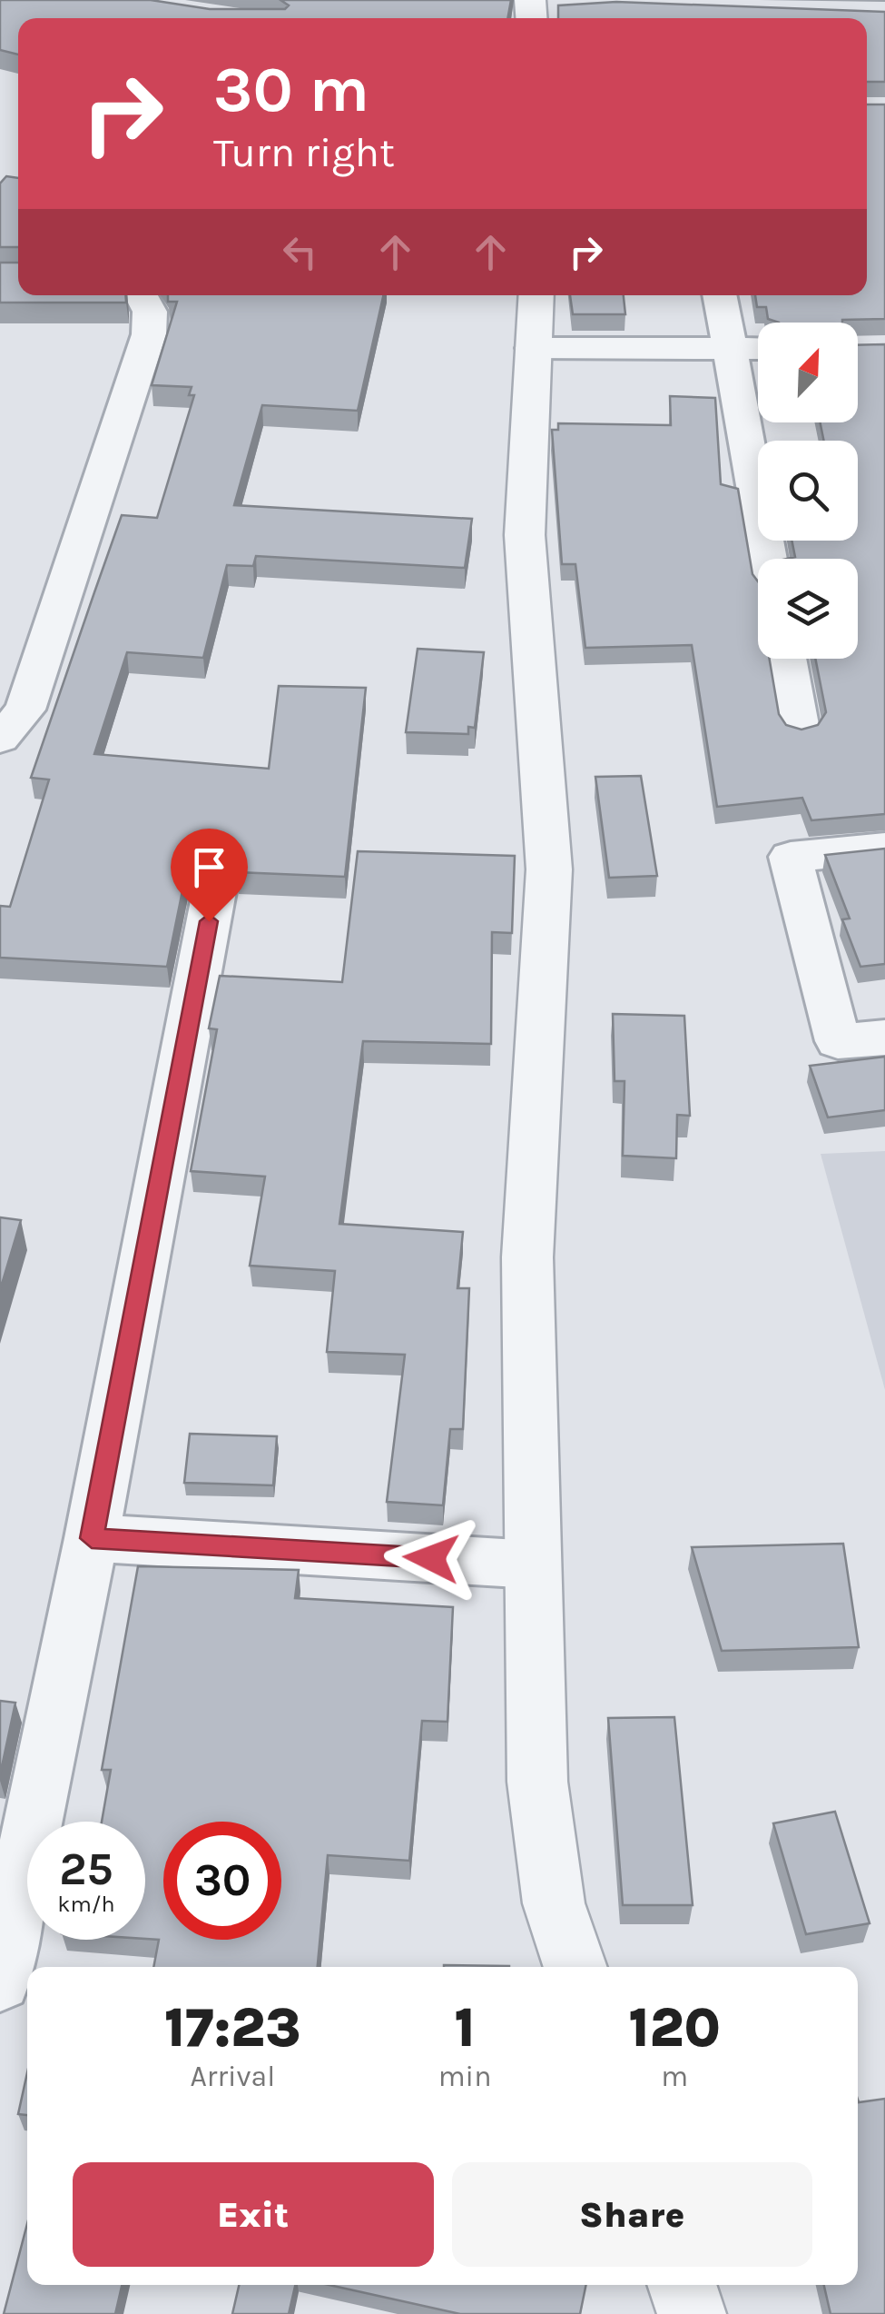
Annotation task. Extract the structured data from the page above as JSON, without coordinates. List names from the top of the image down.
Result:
{
  "north": "top right",
  "page": {
    "turn": ["30 m", "Turn right"],
    "speed": "25 km/h",
    "limit": "30",
    "eta": [
      "17:23",
      "Arrival",
      "1",
      "min",
      "120",
      "m"
    ],
    "buttons": ["Exit", "Share"]
  }
}
